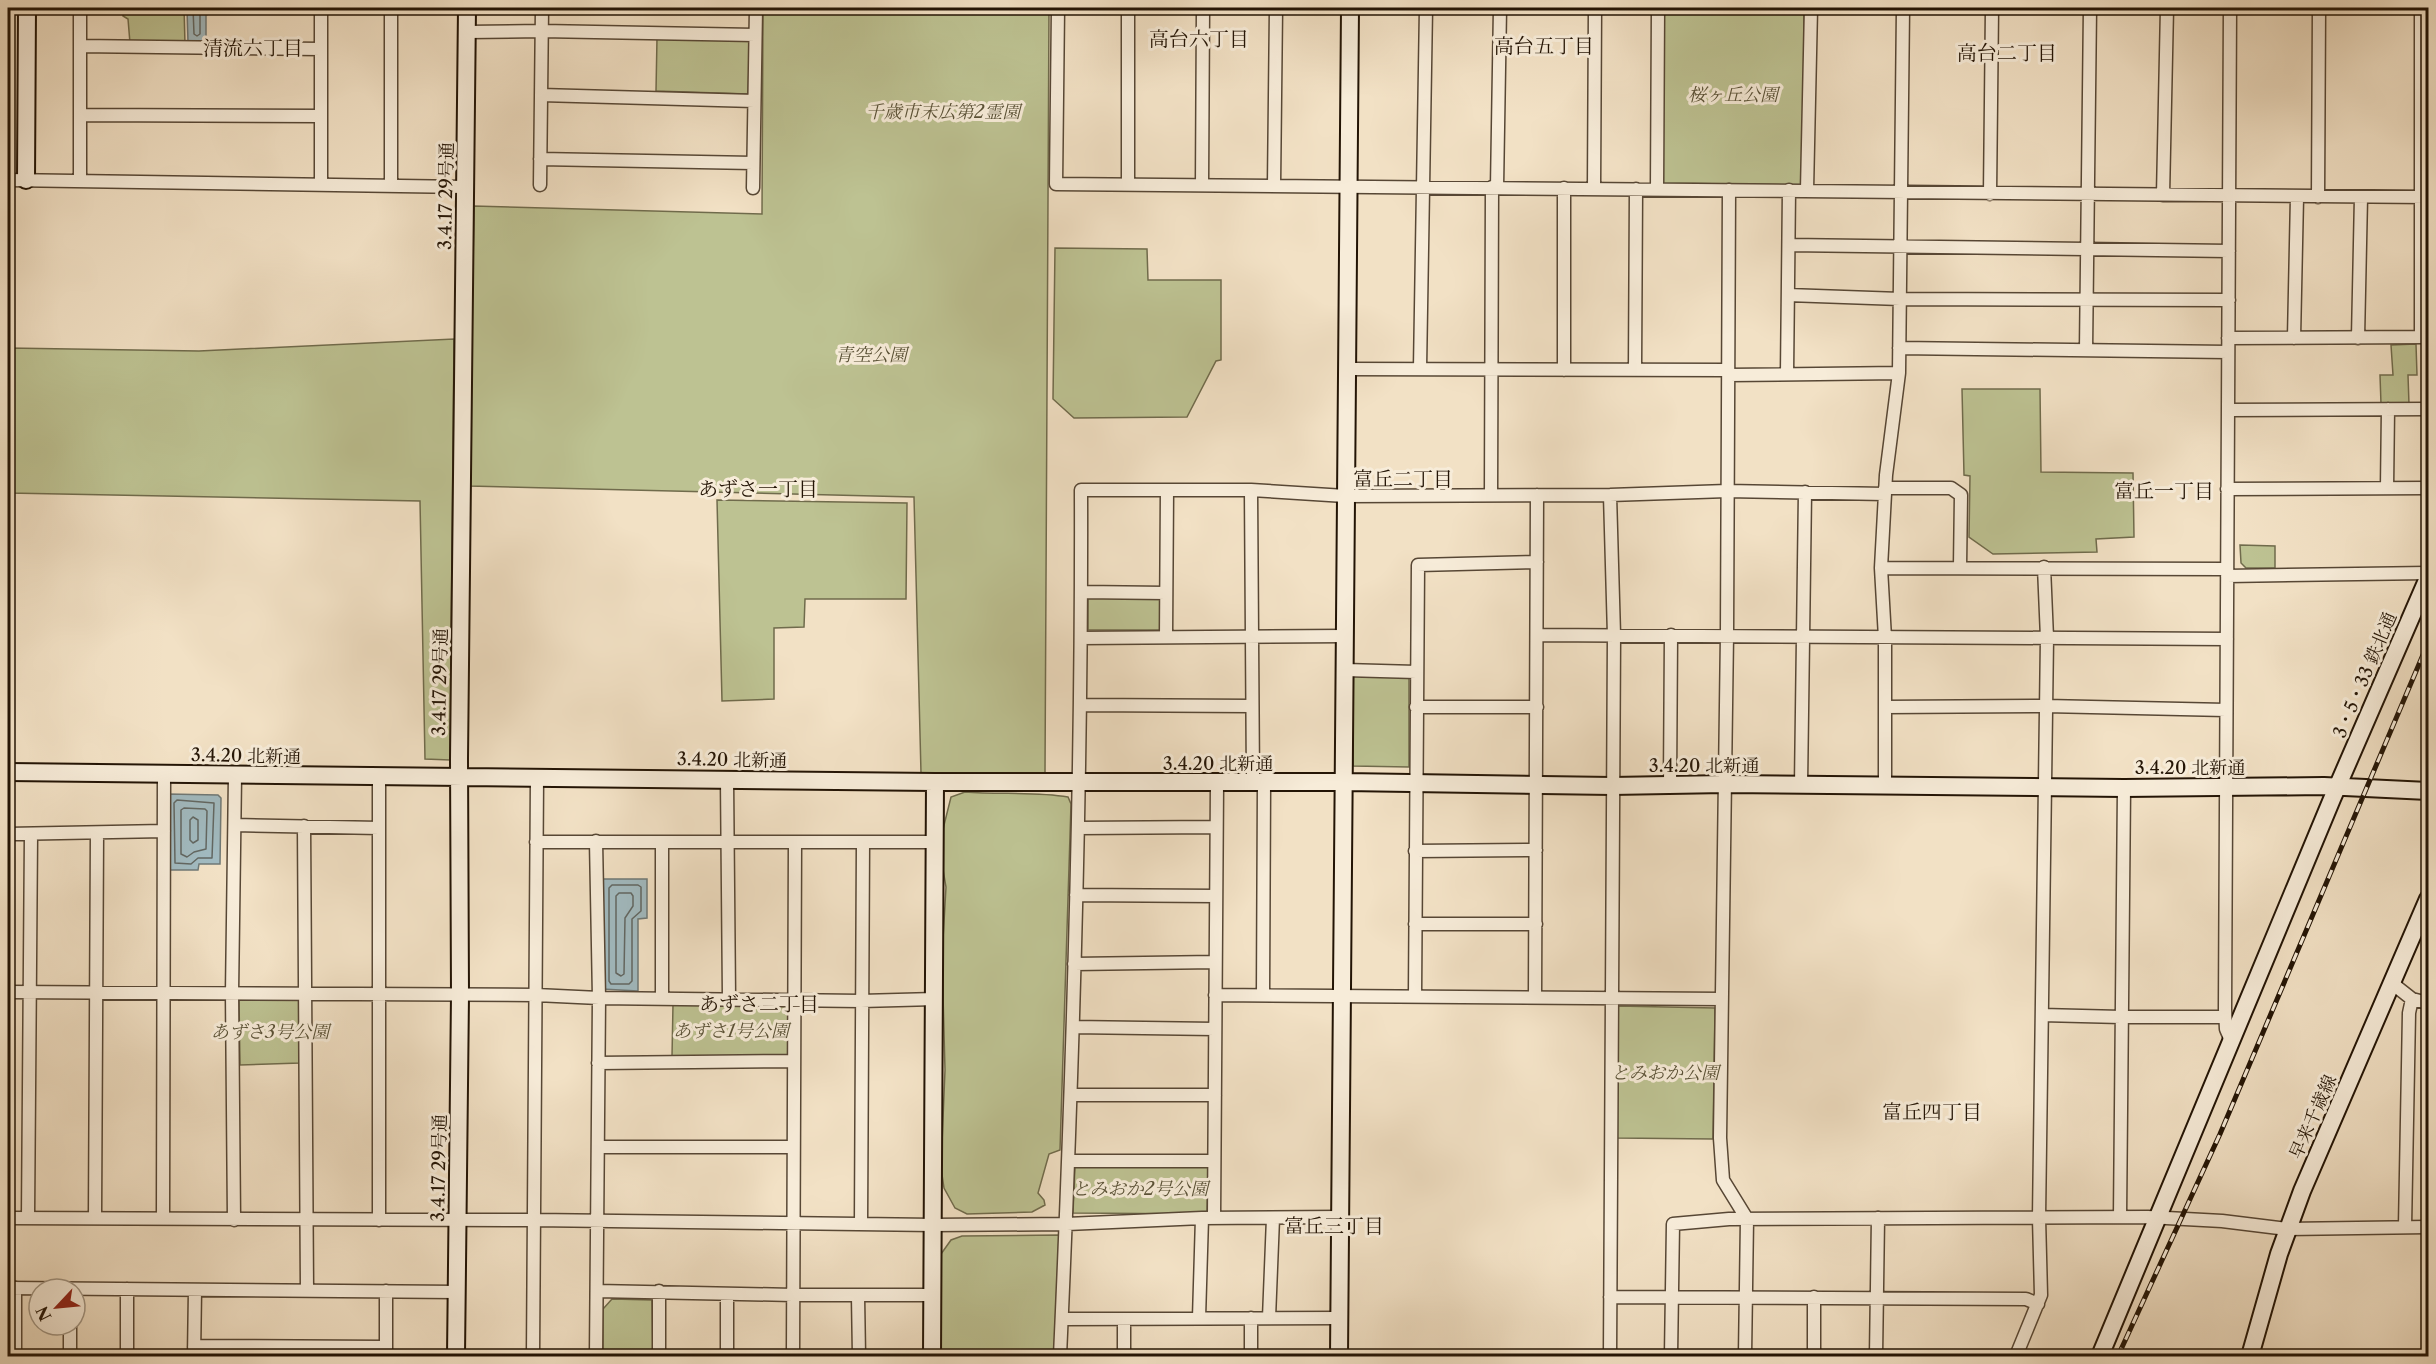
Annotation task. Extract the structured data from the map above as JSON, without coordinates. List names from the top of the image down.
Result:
{
  "streets": {
    "street": [
      "3.4.17 29号通",
      "3・5・33 鉄北通",
      "3.4.20 北新通",
      "早来千歳線"
    ]
  },
  "crossings": [
    ["3.4.17 29号通", "3.4.20 北新通"],
    ["3・5・33 鉄北通", "3.4.20 北新通"]
  ],
  "districts": [
    "高台六丁目",
    "高台五丁目",
    "清流六丁目",
    "高台二丁目",
    "富丘二丁目",
    "あずさ一丁目",
    "富丘一丁目",
    "あずさ二丁目",
    "富丘四丁目",
    "富丘三丁目"
  ],
  "parks": [
    "桜ヶ丘公園",
    "千歳市末広第2霊園",
    "青空公園",
    "あずさ1号公園",
    "あずさ3号公園",
    "とみおか公園",
    "とみおか2号公園"
  ],
  "north": "bottom left"
}
